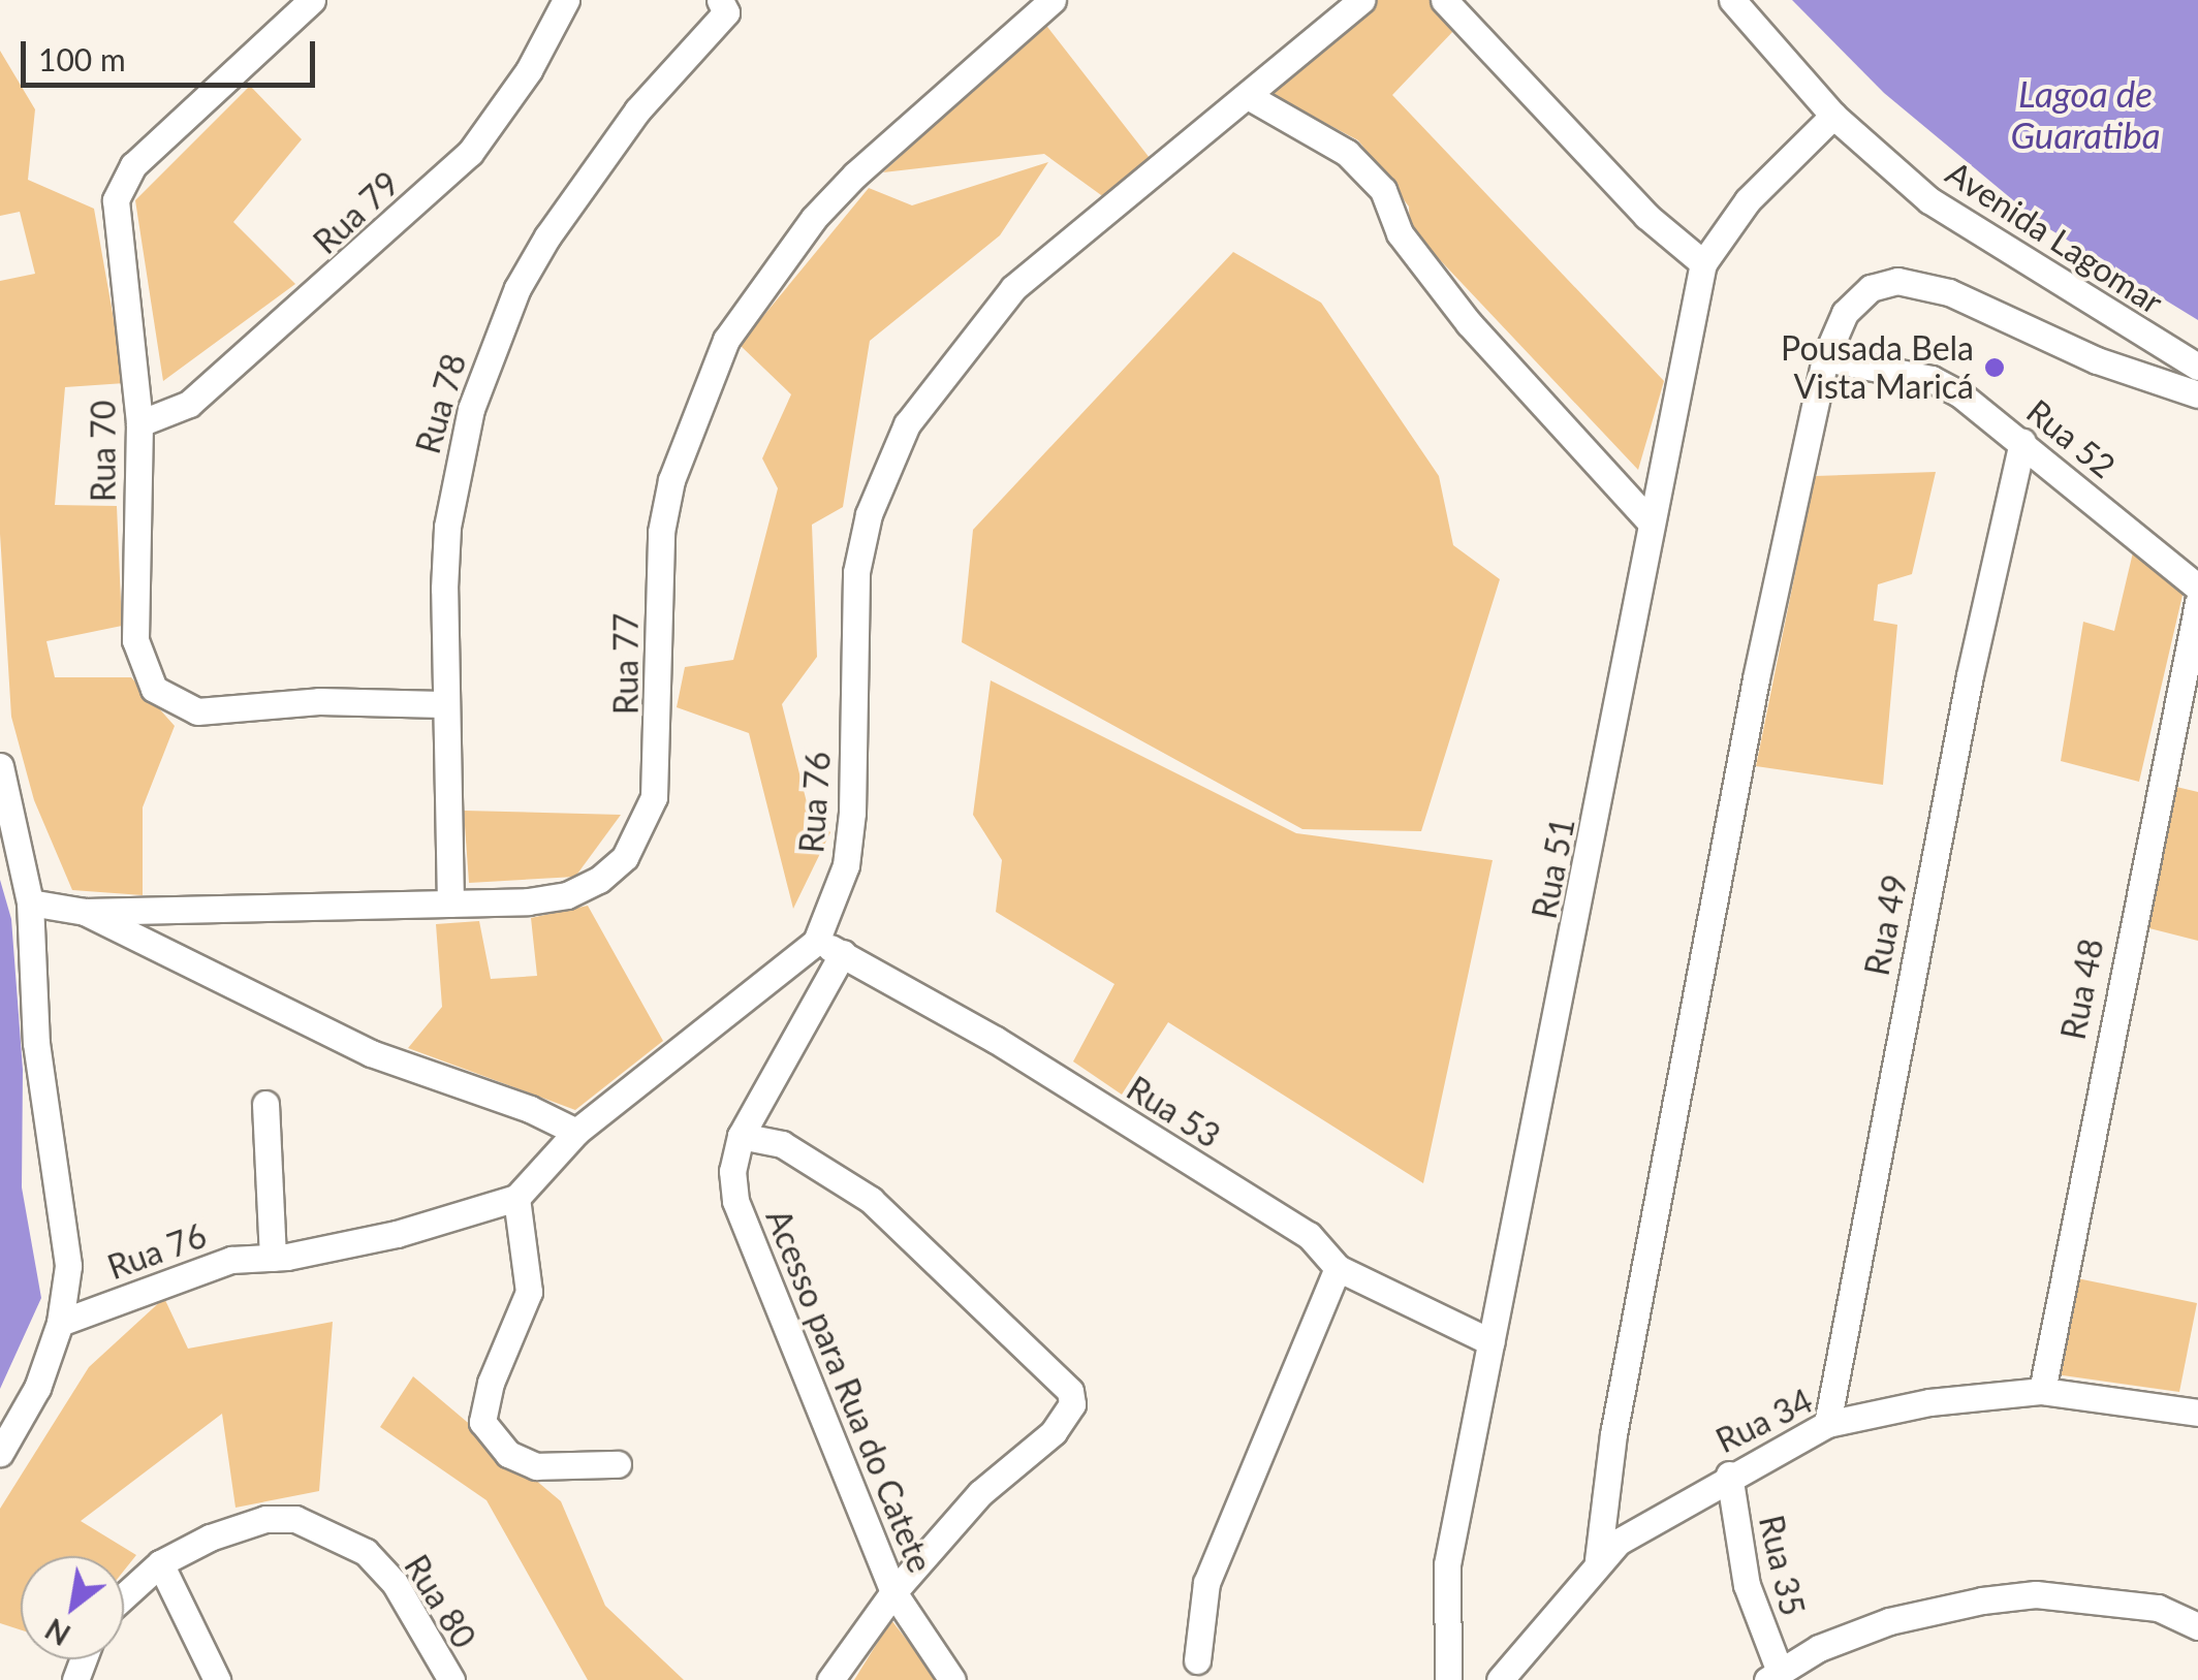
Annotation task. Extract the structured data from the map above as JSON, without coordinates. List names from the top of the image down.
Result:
{
  "streets": {
    "street": [
      "Rua 79",
      "Avenida Lagomar",
      "Rua 78",
      "Rua 52",
      "Rua 70",
      "Rua 77",
      "Rua 76",
      "Rua 51",
      "Rua 49",
      "Rua 48",
      "Rua 53",
      "Acesso para Rua do Catete",
      "Rua 34",
      "Rua 35",
      "Rua 80"
    ]
  },
  "crossings": [
    ["Rua 79", "Rua 70"],
    ["Avenida Lagomar", "Rua 51"],
    ["Rua 78", "Rua 70"],
    ["Rua 78", "Rua 77"],
    ["Rua 52", "Rua 49"],
    ["Rua 76", "Rua 53"],
    ["Rua 51", "Rua 53"],
    ["Rua 49", "Rua 34"],
    ["Rua 48", "Rua 34"],
    ["Rua 53", "Acesso para Rua do Catete"],
    ["Rua 34", "Rua 35"]
  ],
  "water": ["Lagoa de Guaratiba"],
  "places": ["Pousada Bela Vista Maricá"],
  "scale_bar": "100 m",
  "north": "bottom left"
}
